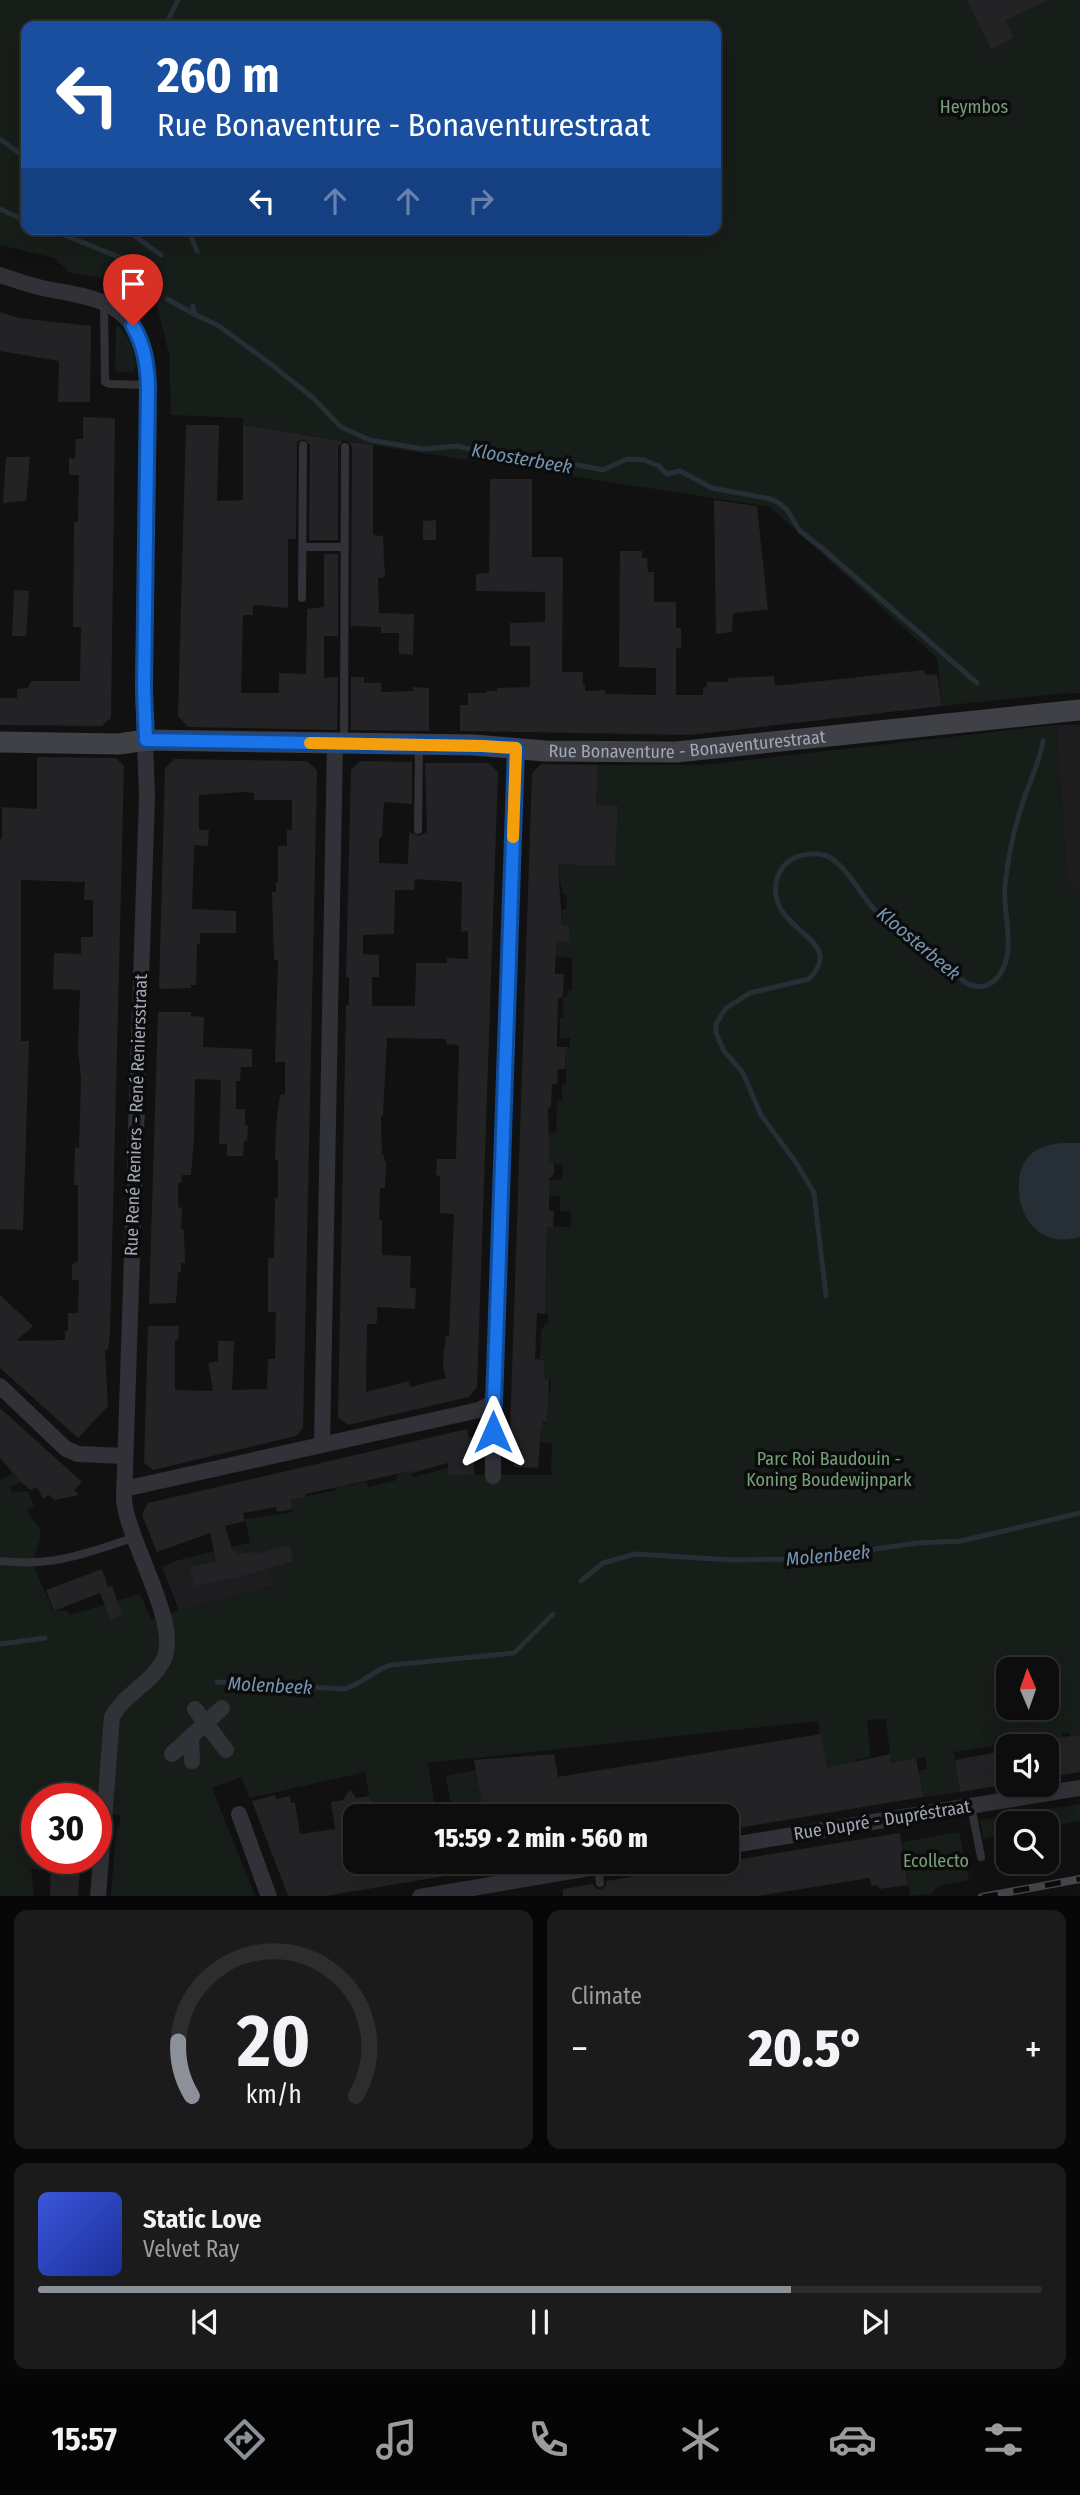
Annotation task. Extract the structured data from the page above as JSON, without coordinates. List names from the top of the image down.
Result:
{
  "streets": {
    "street": ["Rue Bonaventure - Bonaventurestraat", "Rue René Reniers - René Reniersstraat", "Rue Dupré - Dupréstraat"]
  },
  "crossings": [
    ["Rue Bonaventure - Bonaventurestraat", "Rue René Reniers - René Reniersstraat"]
  ],
  "water": ["Kloosterbeek", "Molenbeek"],
  "parks": ["Heymbos", "Parc Roi Baudouin - Koning Boudewijnpark", "Ecollecto"],
  "north": "top",
  "page": {
    "turn": ["260 m", "Rue Bonaventure - Bonaventurestraat"],
    "limit": "30",
    "trip": "15:59 · 2 min · 560 m",
    "tile": "Climate",
    "heat": ["−", "20.5°", "+"],
    "song": ["Static Love", "Velvet Ray"],
    "tabs": "15:57",
    "gauge": ["20", "km/h"]
  }
}
